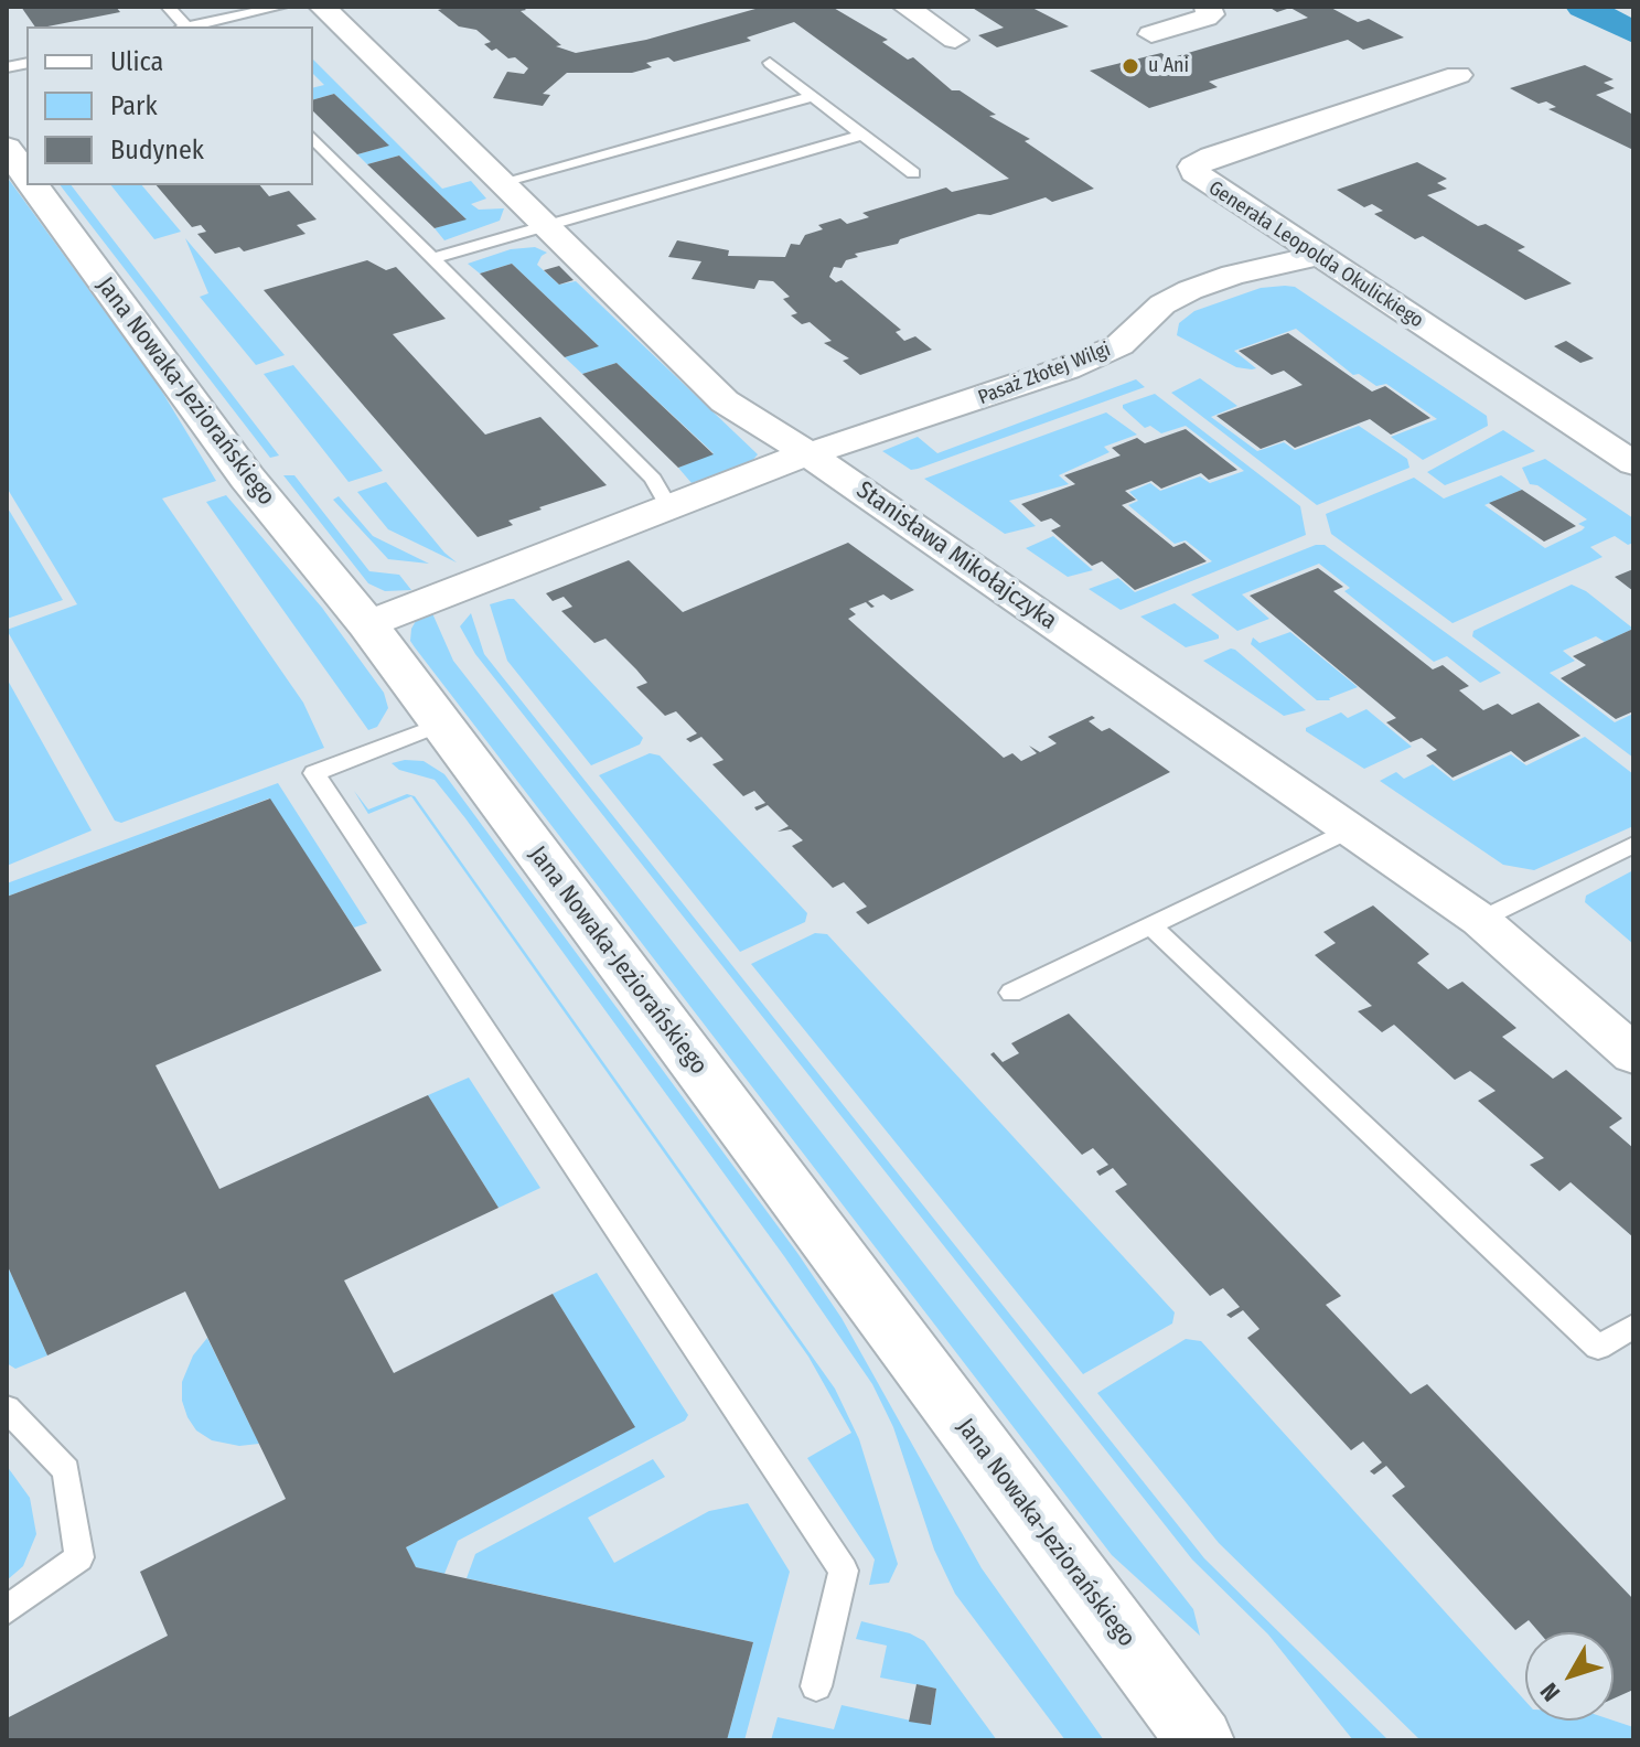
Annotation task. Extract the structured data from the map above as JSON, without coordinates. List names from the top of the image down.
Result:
{
  "streets": {
    "street": [
      "Generała Leopolda Okulickiego",
      "Pasaż Złotej Wilgi",
      "Jana Nowaka-Jeziorańskiego",
      "Stanisława Mikołajczyka"
    ]
  },
  "crossings": [
    ["Generała Leopolda Okulickiego", "Pasaż Złotej Wilgi"],
    ["Pasaż Złotej Wilgi", "Jana Nowaka-Jeziorańskiego"],
    ["Pasaż Złotej Wilgi", "Stanisława Mikołajczyka"]
  ],
  "places": ["u Ani"],
  "legend": ["Ulica", "Park", "Budynek"],
  "north": "bottom left"
}
